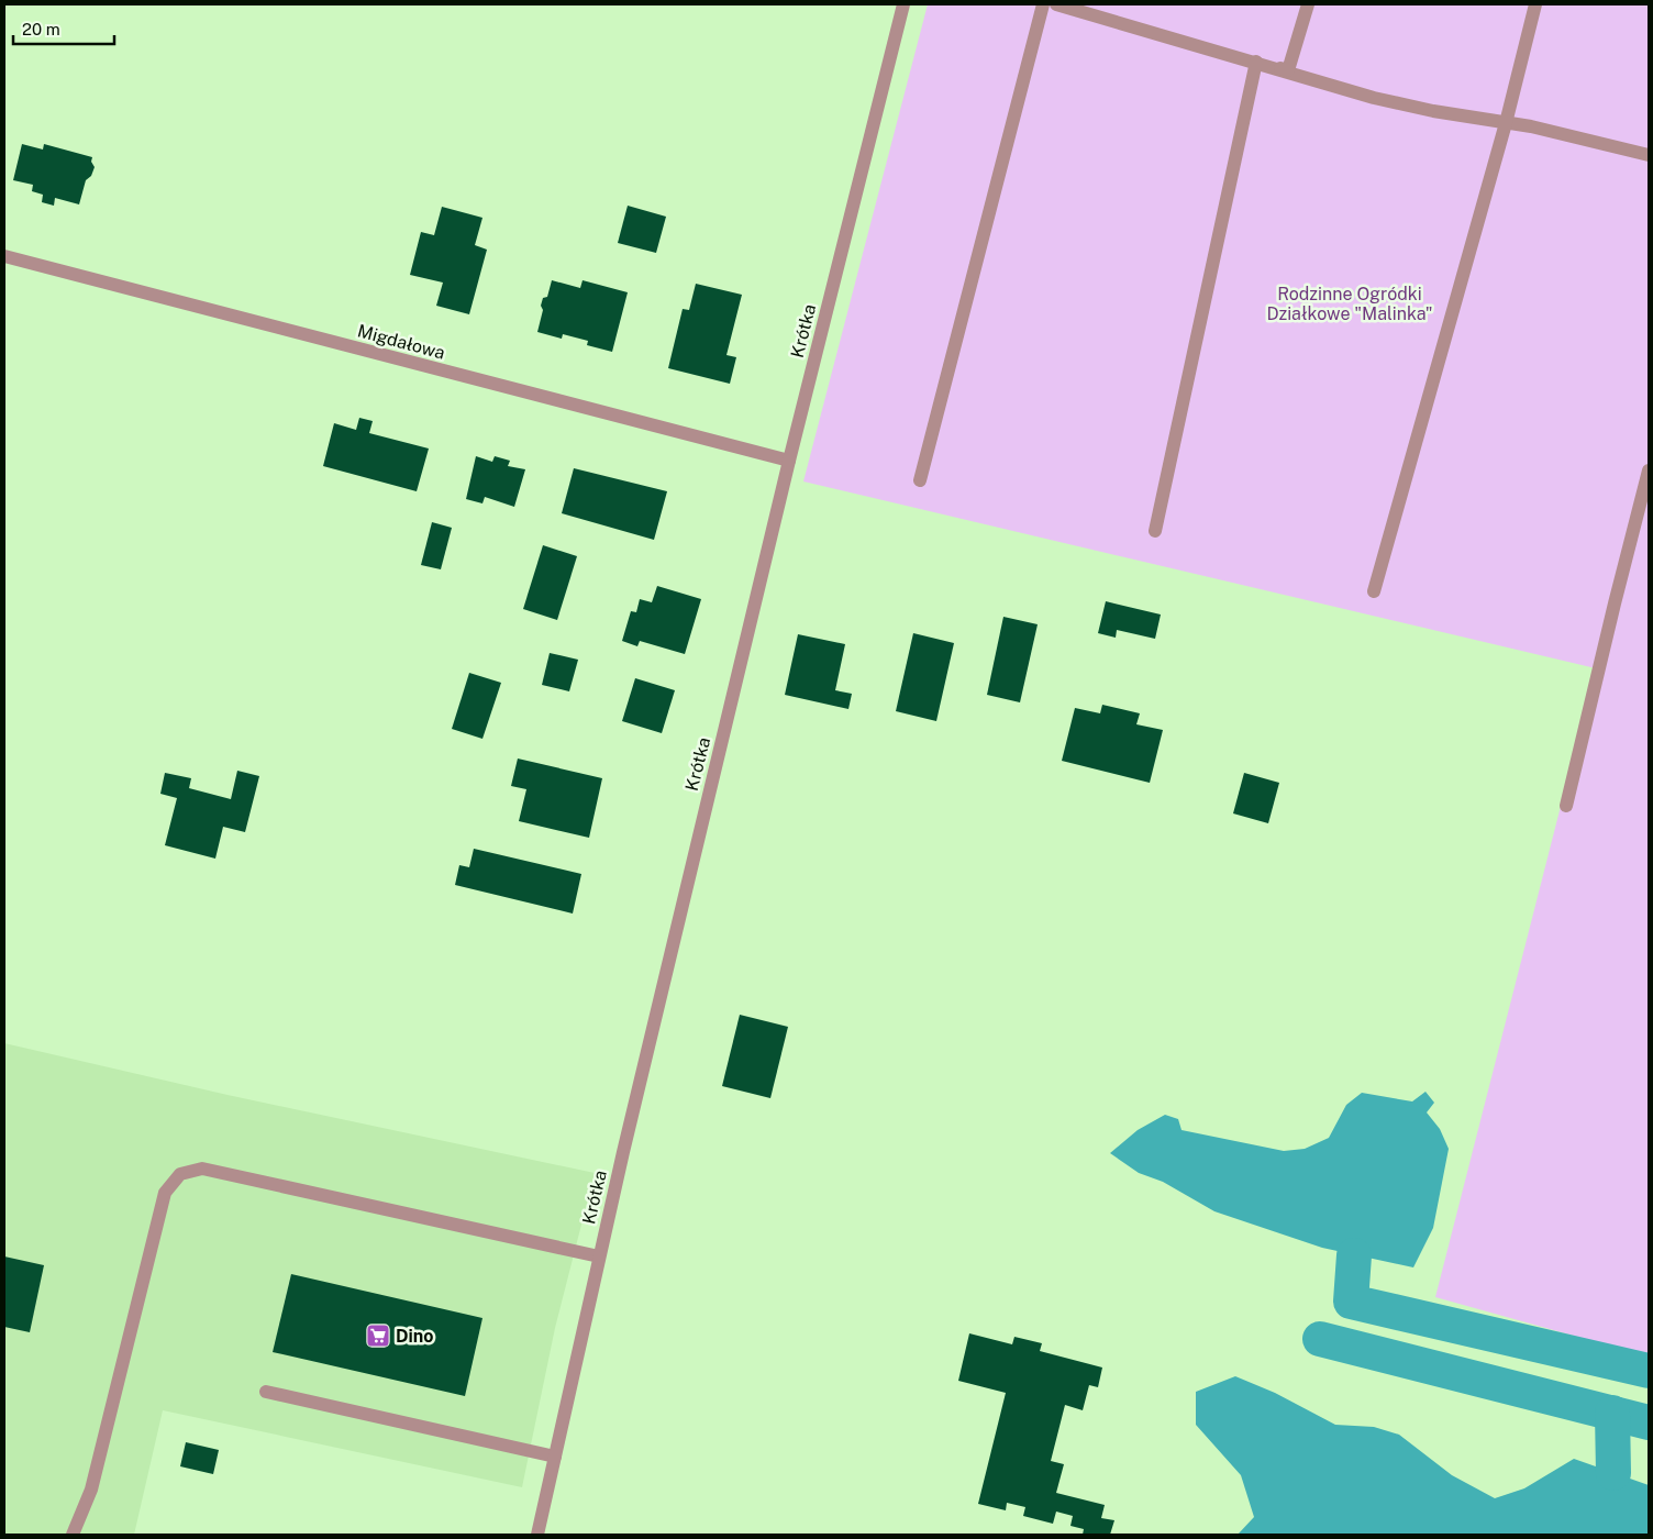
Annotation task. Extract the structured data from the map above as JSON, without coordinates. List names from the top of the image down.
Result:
{
  "streets": {
    "street": ["Krótka", "Migdałowa"]
  },
  "crossings": [
    ["Krótka", "Migdałowa"]
  ],
  "parks": ["Rodzinne Ogródki Działkowe \"Malinka\""],
  "places": {
    "supermarket": ["Dino"]
  },
  "scale_bar": "20 m"
}
